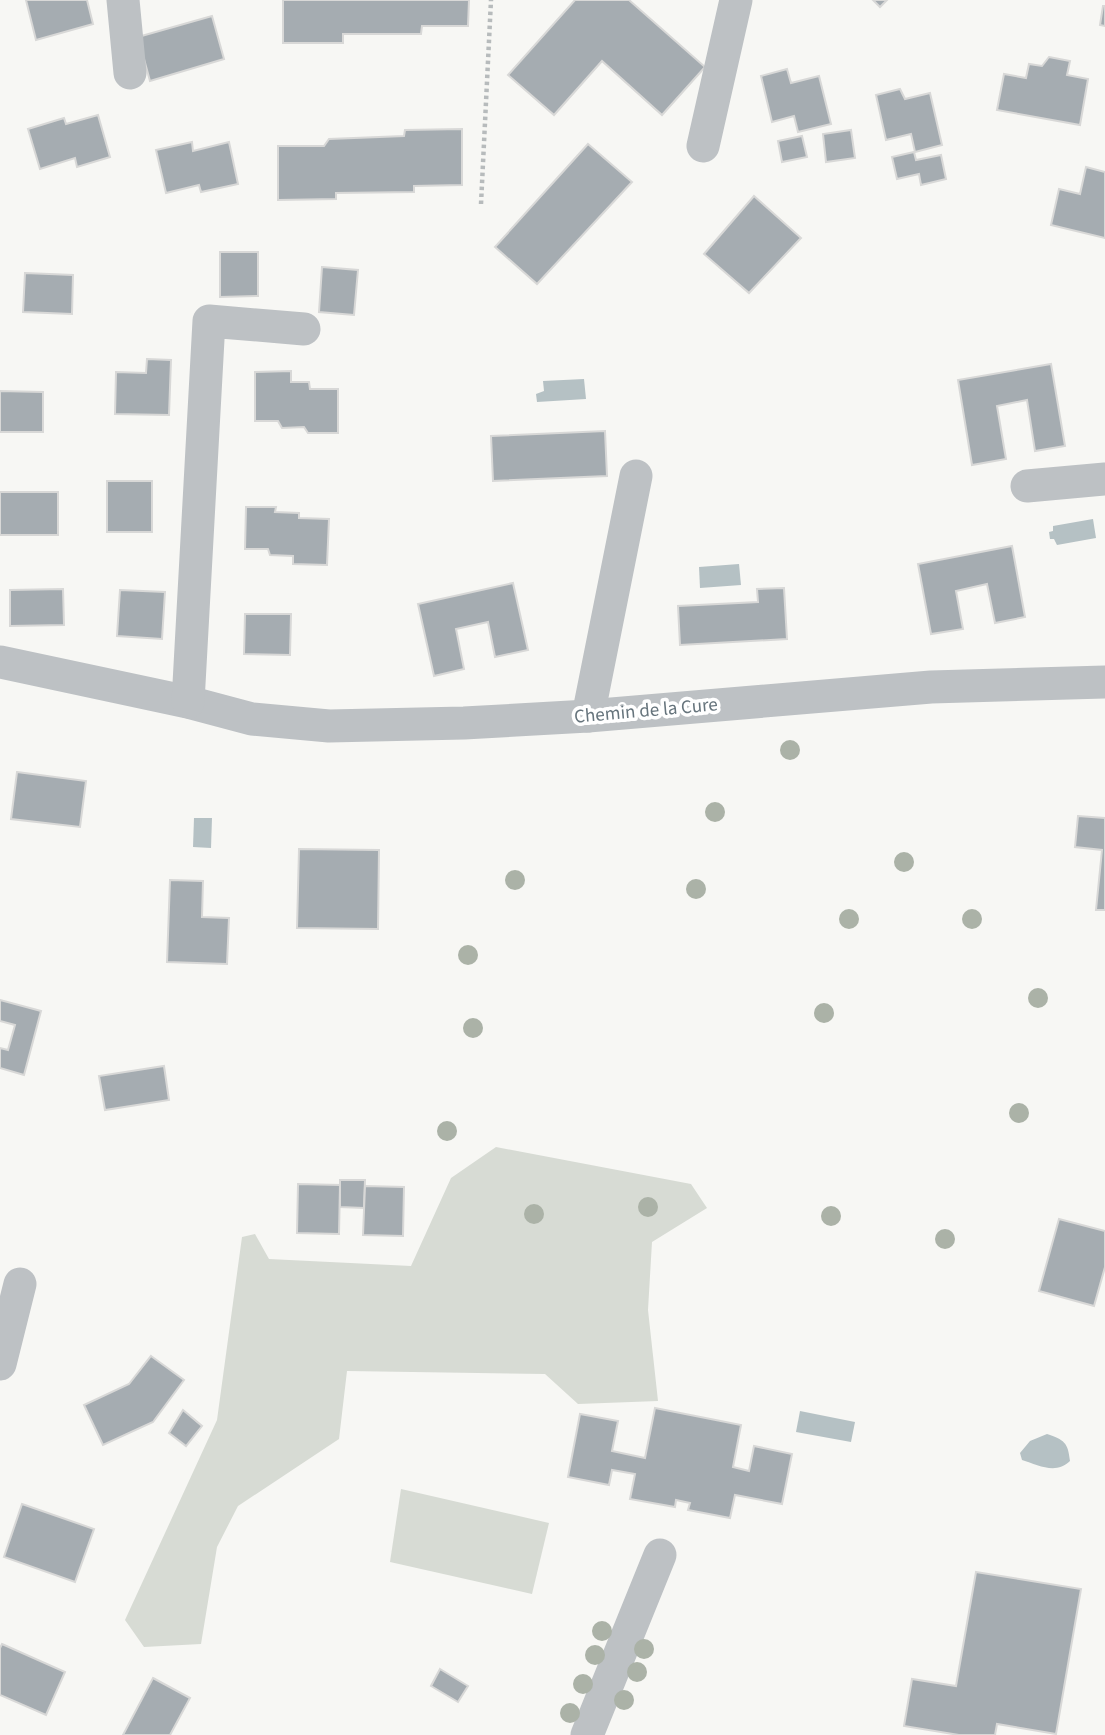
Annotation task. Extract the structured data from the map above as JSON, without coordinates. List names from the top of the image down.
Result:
{
  "streets": {
    "street": ["Chemin de la Cure"]
  }
}
